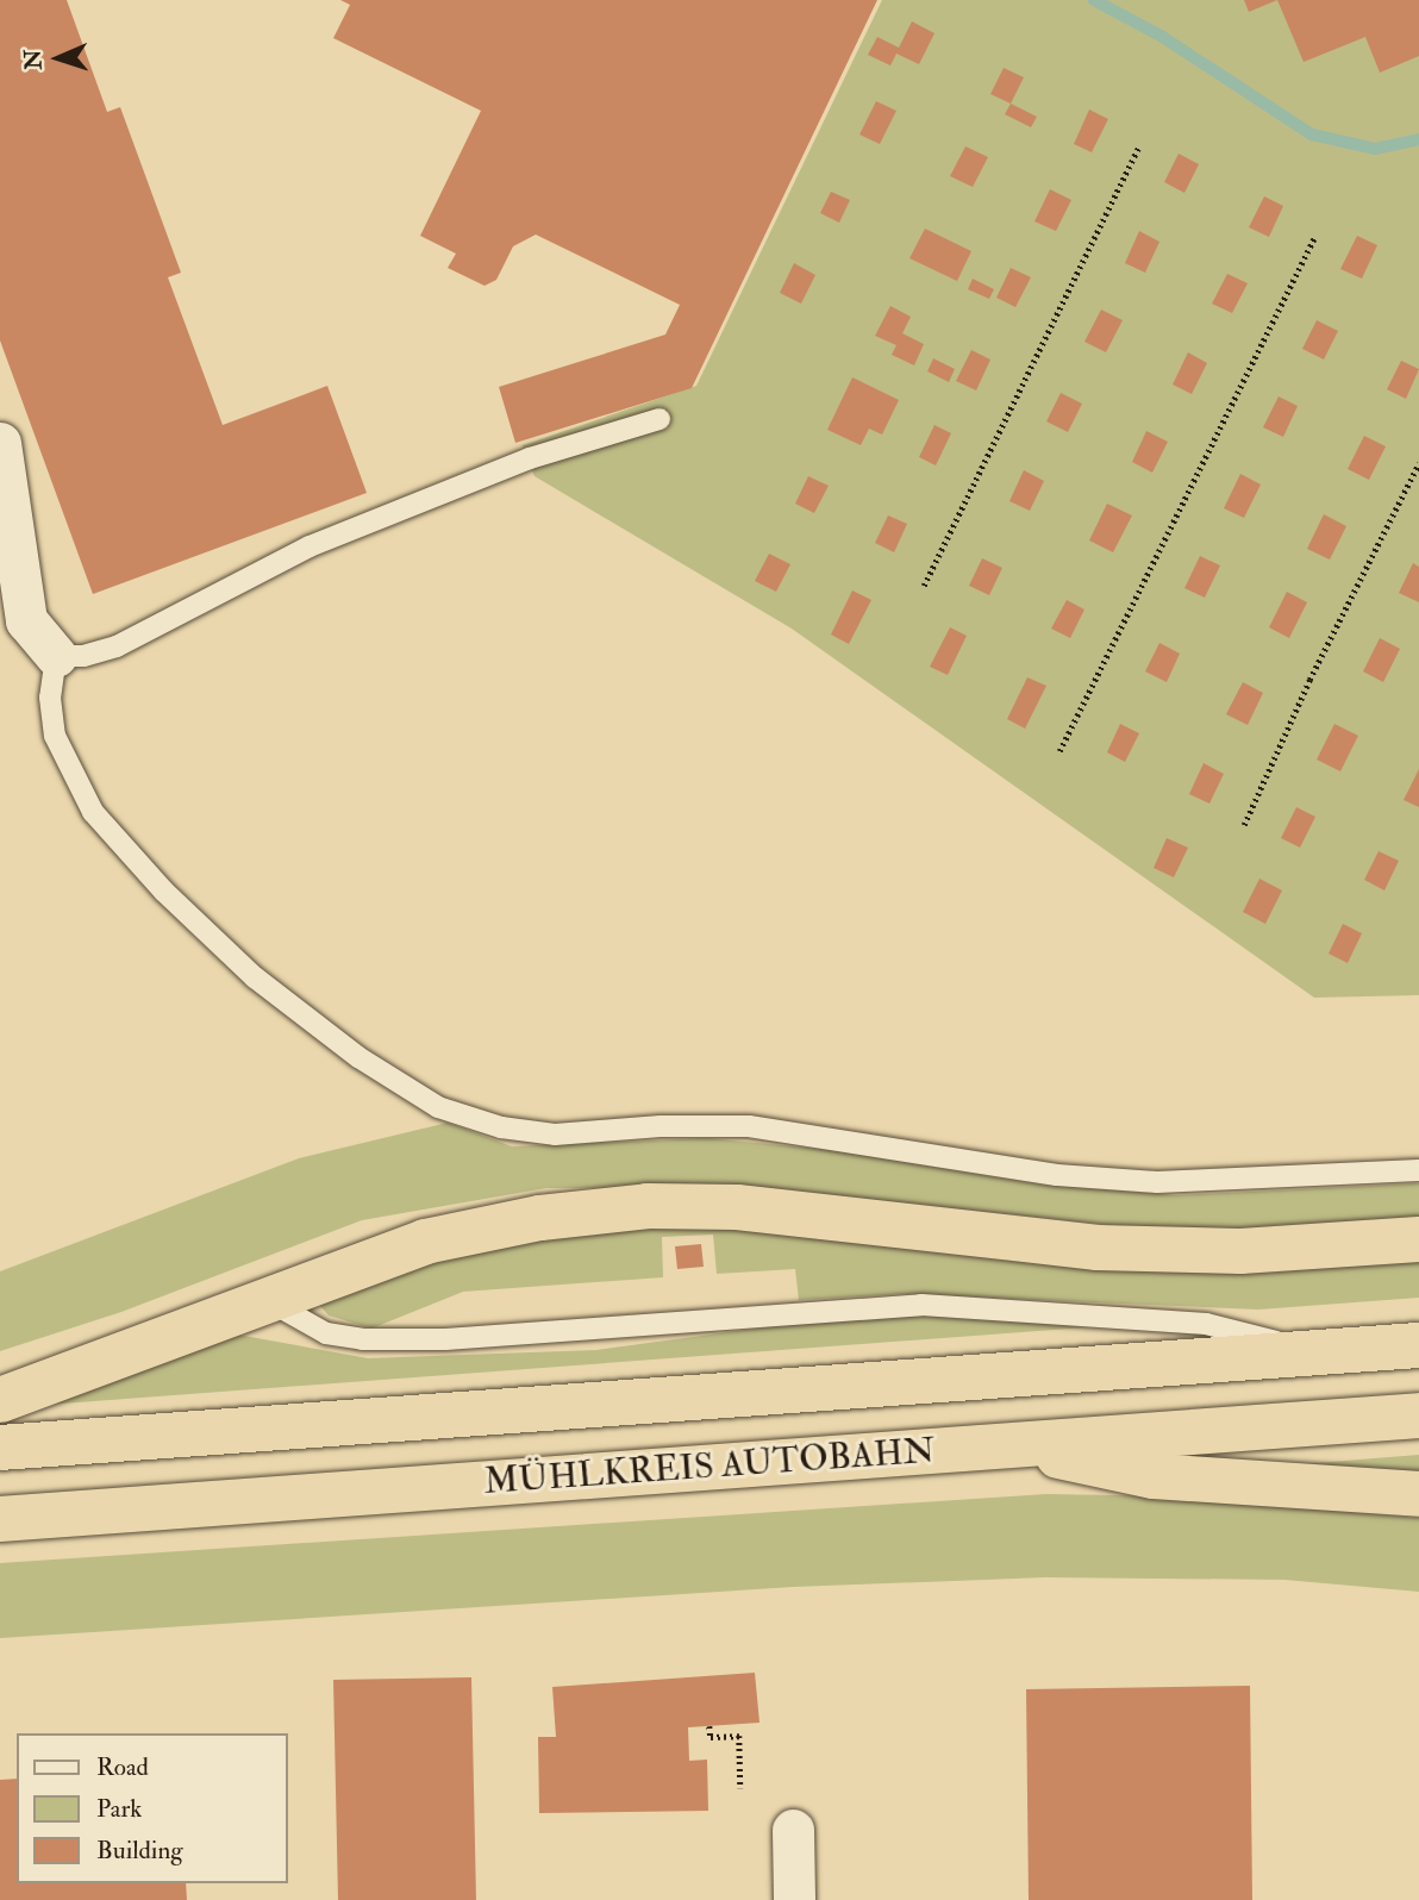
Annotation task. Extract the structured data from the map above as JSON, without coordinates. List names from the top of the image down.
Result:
{
  "streets": {
    "highway": ["MÜHLKREIS AUTOBAHN"]
  },
  "legend": ["Road", "Park", "Building"],
  "north": "left"
}
